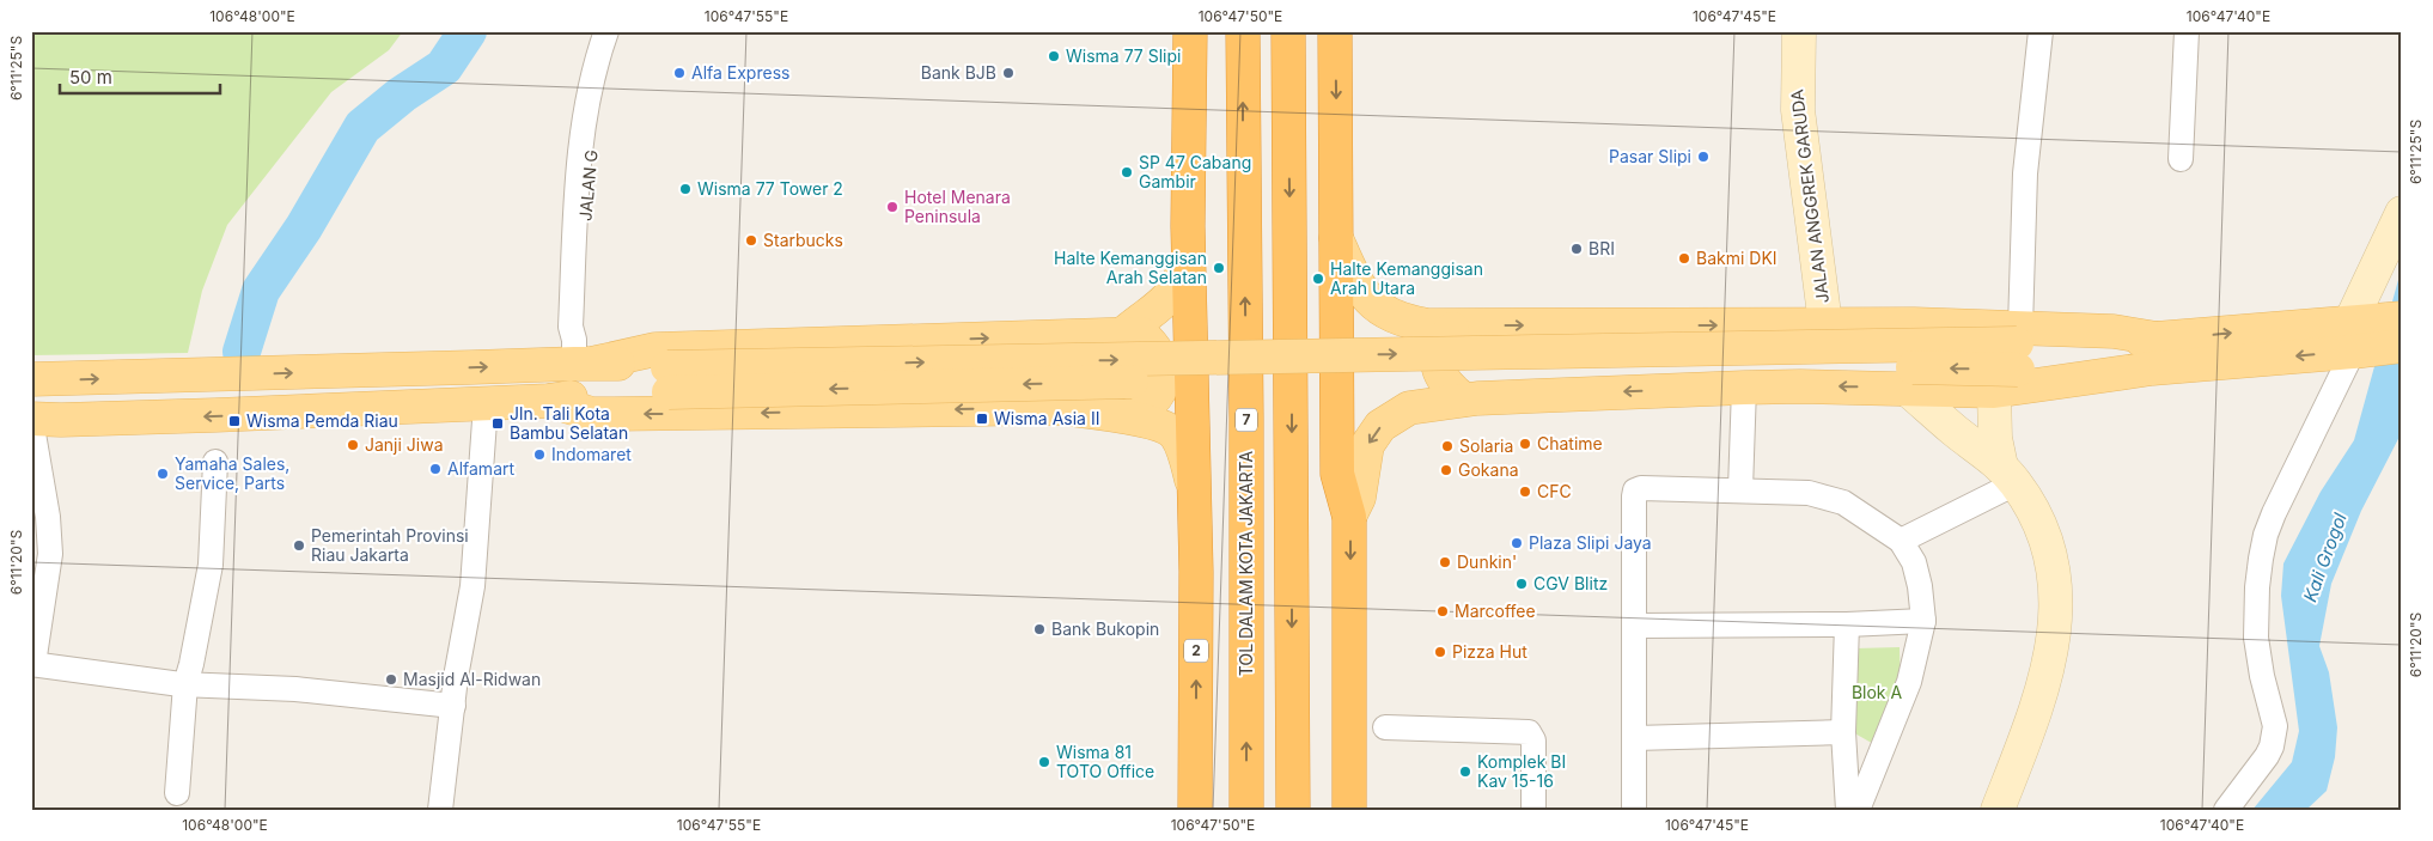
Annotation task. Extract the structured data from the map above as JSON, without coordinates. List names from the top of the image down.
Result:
{
  "streets": {
    "highway": ["7", "TOL DALAM KOTA JAKARTA", "2"],
    "street": ["JALAN G", "JALAN ANGGREK GARUDA"]
  },
  "water": ["Kali Grogol"],
  "parks": ["Blok A"],
  "places": {
    "other": [
      "Wisma 77 Slipi",
      "Alfa Express",
      "Bank BJB",
      "Pasar Slipi",
      "SP 47 Cabang Gambir",
      "Wisma 77 Tower 2",
      "Hotel Menara Peninsula",
      "Starbucks",
      "BRI",
      "Bakmi DKI",
      "Halte Kemanggisan Arah Selatan",
      "Halte Kemanggisan Arah Utara",
      "Chatime",
      "Janji Jiwa",
      "Solaria",
      "Indomaret",
      "Alfamart",
      "Gokana",
      "Yamaha Sales, Service, Parts",
      "CFC",
      "Plaza Slipi Jaya",
      "Pemerintah Provinsi Riau Jakarta",
      "Dunkin'",
      "CGV Blitz",
      "Marcoffee",
      "Bank Bukopin",
      "Pizza Hut",
      "Masjid Al-Ridwan",
      "Wisma 81 TOTO Office",
      "Komplek BI Kav 15-16"
    ],
    "transit": ["Wisma Asia II", "Wisma Pemda Riau", "Jln. Tali Kota Bambu Selatan"]
  },
  "scale_bar": "50 m",
  "coordinates": [
    "106°48'00\"E",
    "106°47'55\"E",
    "106°47'50\"E",
    "106°47'45\"E",
    "106°47'40\"E",
    "6°11'25\"S",
    "6°11'20\"S"
  ]
}
